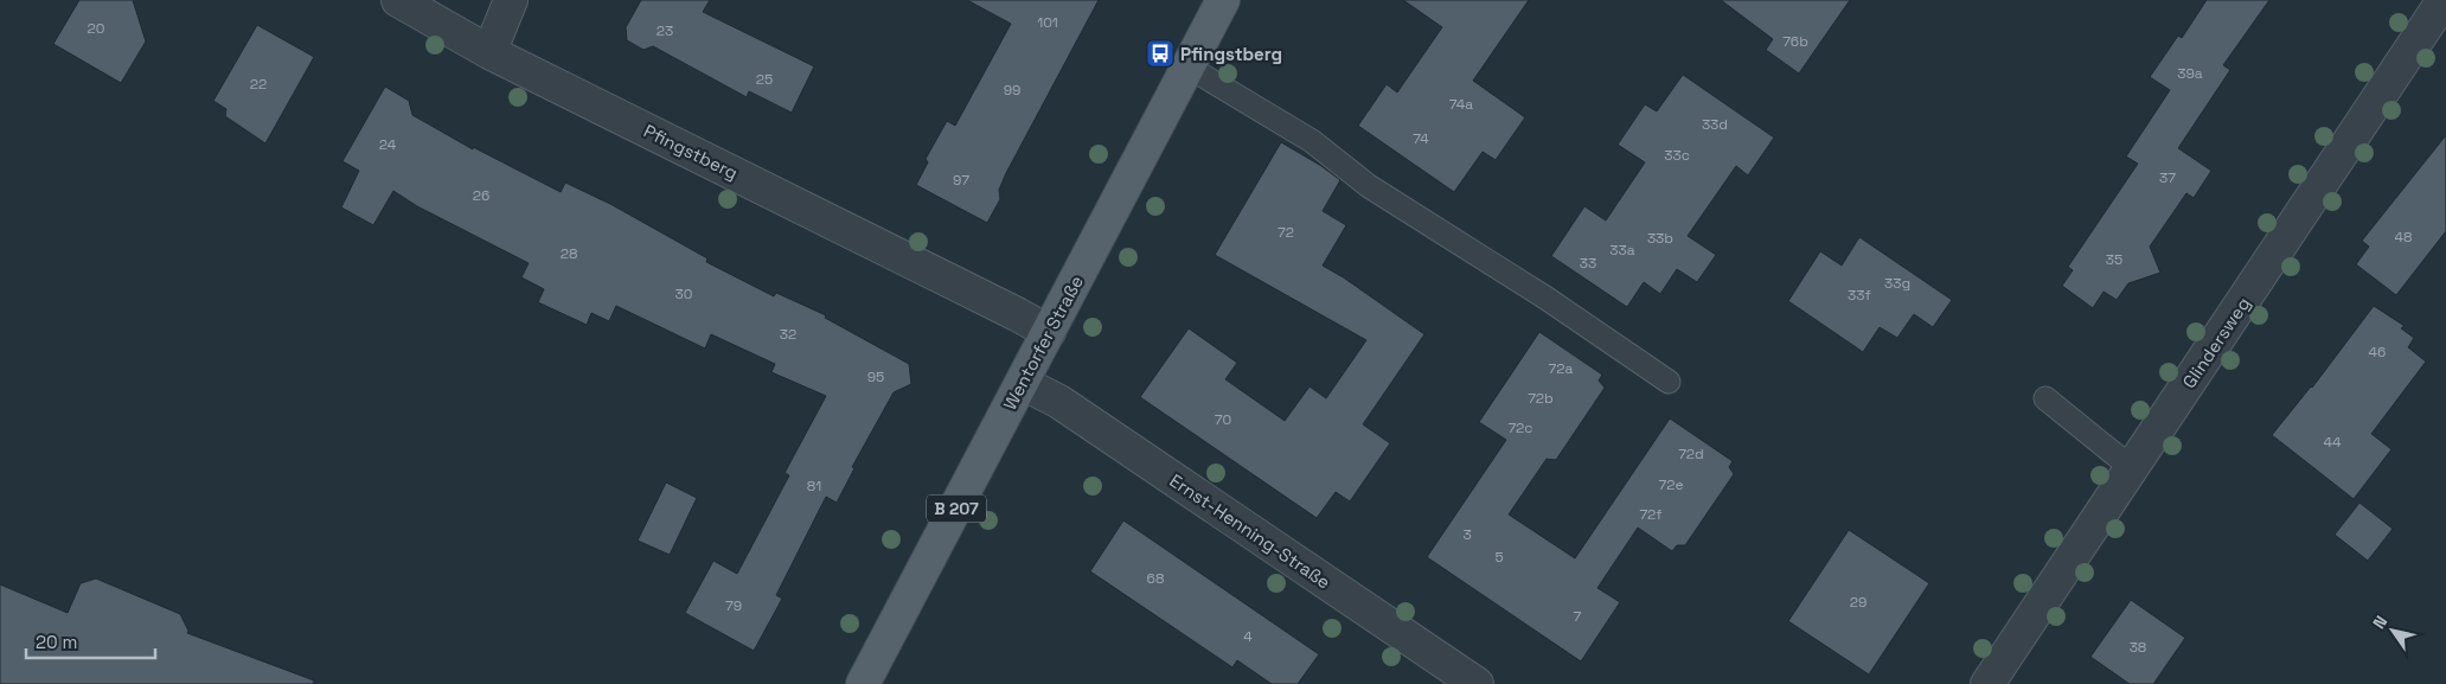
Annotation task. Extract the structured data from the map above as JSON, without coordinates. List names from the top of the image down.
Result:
{
  "streets": {
    "main road": ["Wentorfer Straße", "B 207"],
    "street": ["Pfingstberg", "Glindersweg", "Ernst-Henning-Straße"]
  },
  "crossings": [
    ["Pfingstberg", "Wentorfer Straße"],
    ["Wentorfer Straße", "Ernst-Henning-Straße"]
  ],
  "places": {
    "bus stop": ["Pfingstberg"]
  },
  "house_numbers": [
    "101",
    "20",
    "23",
    "76b",
    "39a",
    "25",
    "22",
    "99",
    "74a",
    "33d",
    "74",
    "24",
    "33c",
    "37",
    "97",
    "26",
    "72",
    "48",
    "33b",
    "33a",
    "28",
    "35",
    "33",
    "33g",
    "30",
    "33f",
    "32",
    "46",
    "72a",
    "95",
    "72b",
    "70",
    "72c",
    "44",
    "72d",
    "72e",
    "81",
    "72f",
    "3",
    "5",
    "68",
    "29",
    "79",
    "7",
    "4",
    "38"
  ],
  "scale_bar": "20 m",
  "north": "top left"
}
